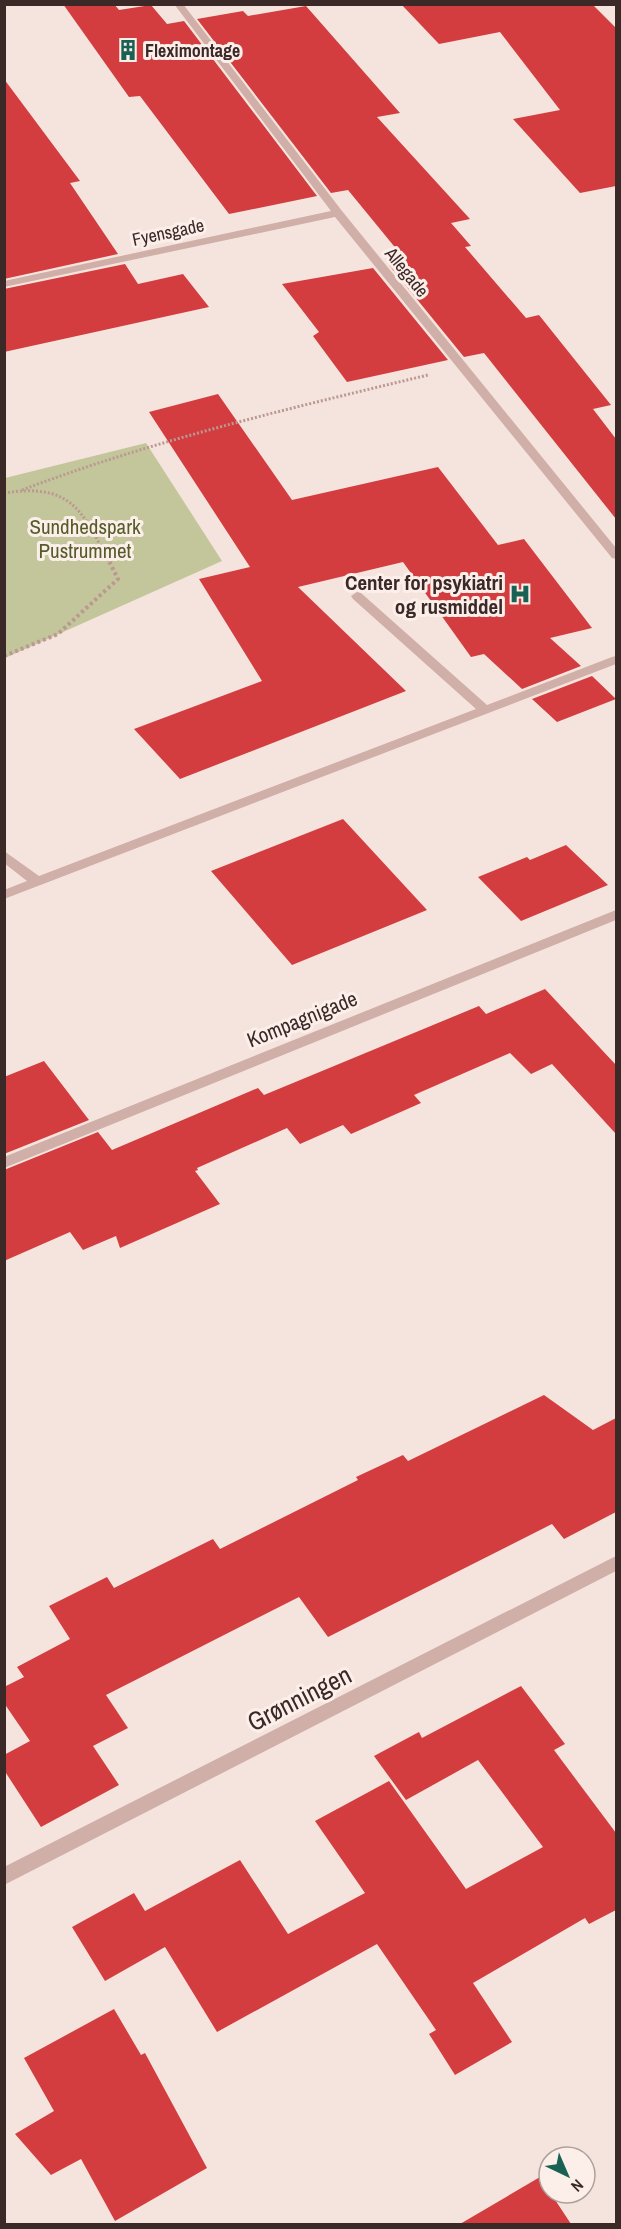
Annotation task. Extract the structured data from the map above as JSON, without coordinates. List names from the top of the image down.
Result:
{
  "streets": {
    "street": [
      "Fyensgade",
      "Allegade",
      "Kompagnigade",
      "Grønningen"
    ]
  },
  "crossings": [
    ["Fyensgade", "Allegade"]
  ],
  "parks": ["Sundhedspark Pustrummet"],
  "places": {
    "building": ["Fleximontage"],
    "hospital": ["Center for psykiatri og rusmiddel"]
  },
  "north": "bottom right"
}
